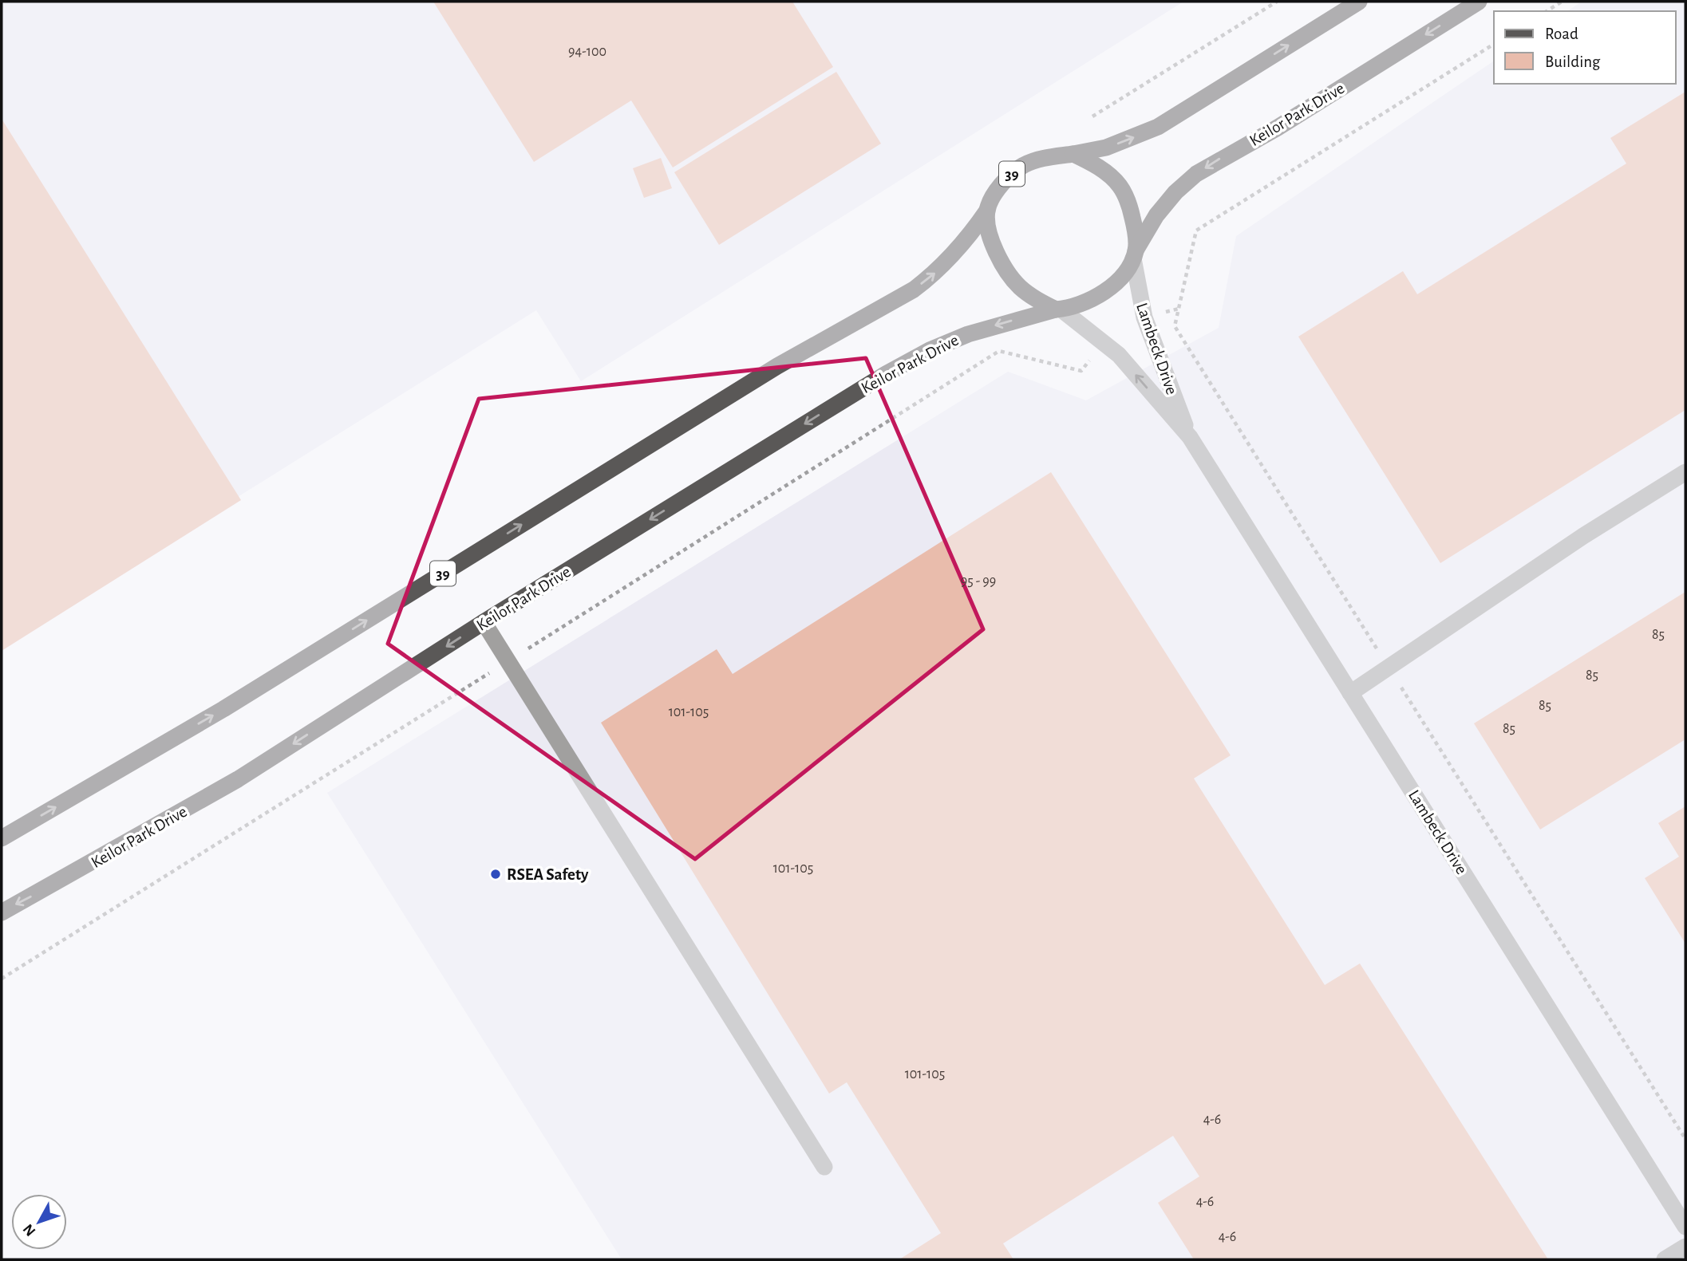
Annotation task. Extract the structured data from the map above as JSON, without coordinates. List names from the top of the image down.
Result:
{
  "streets": {
    "main road": ["Keilor Park Drive", "39"],
    "street": ["Lambeck Drive"]
  },
  "crossings": [
    ["Keilor Park Drive", "39"],
    ["Keilor Park Drive", "Lambeck Drive"],
    ["39", "Lambeck Drive"]
  ],
  "places": ["RSEA Safety"],
  "house_numbers": [
    "94-100",
    "95 - 99",
    "85",
    "85",
    "85",
    "101-105",
    "85",
    "101-105",
    "101-105",
    "4-6",
    "4-6",
    "4-6"
  ],
  "legend": ["Road", "Building"],
  "north": "bottom left"
}
